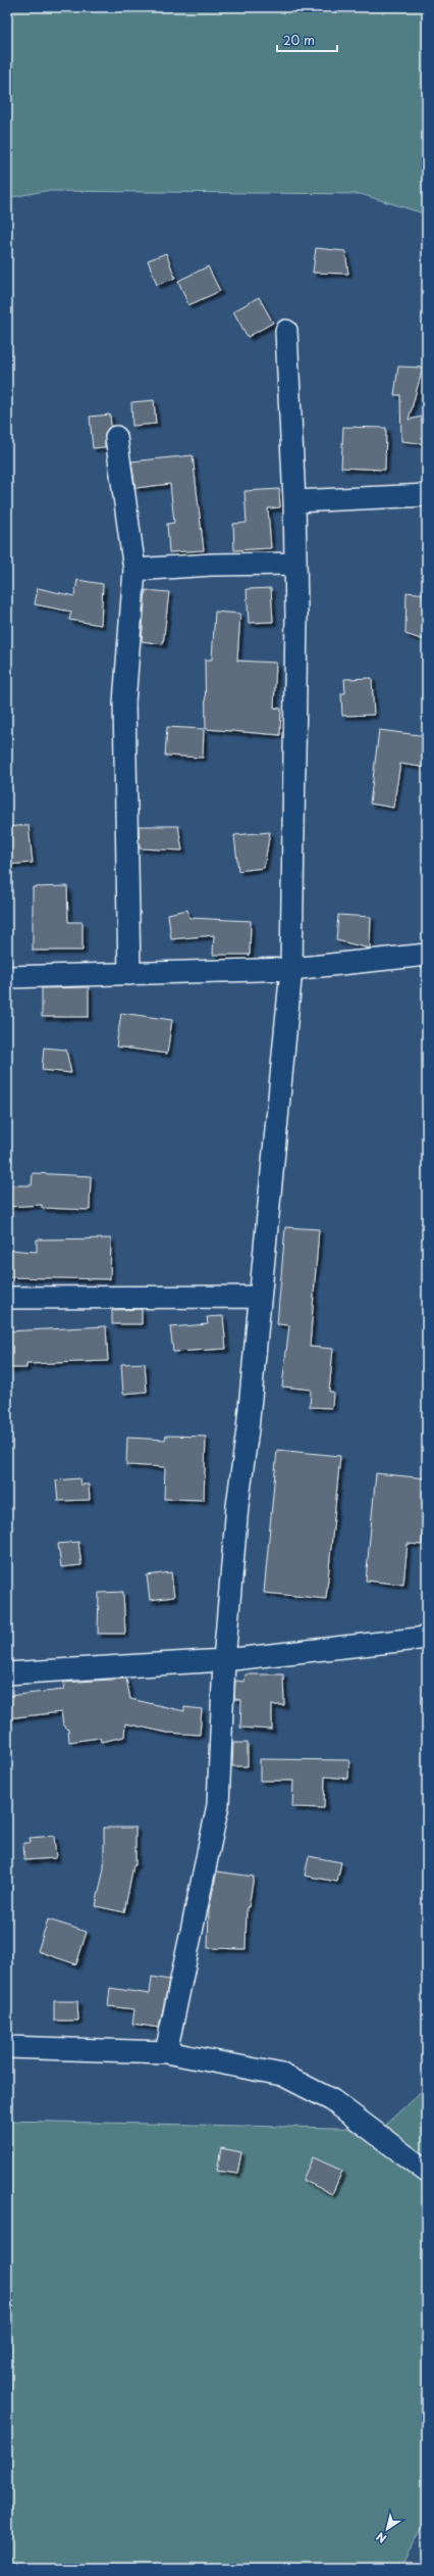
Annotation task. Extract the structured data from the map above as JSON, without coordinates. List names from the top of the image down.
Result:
{
  "scale_bar": "20 m",
  "north": "bottom left"
}
